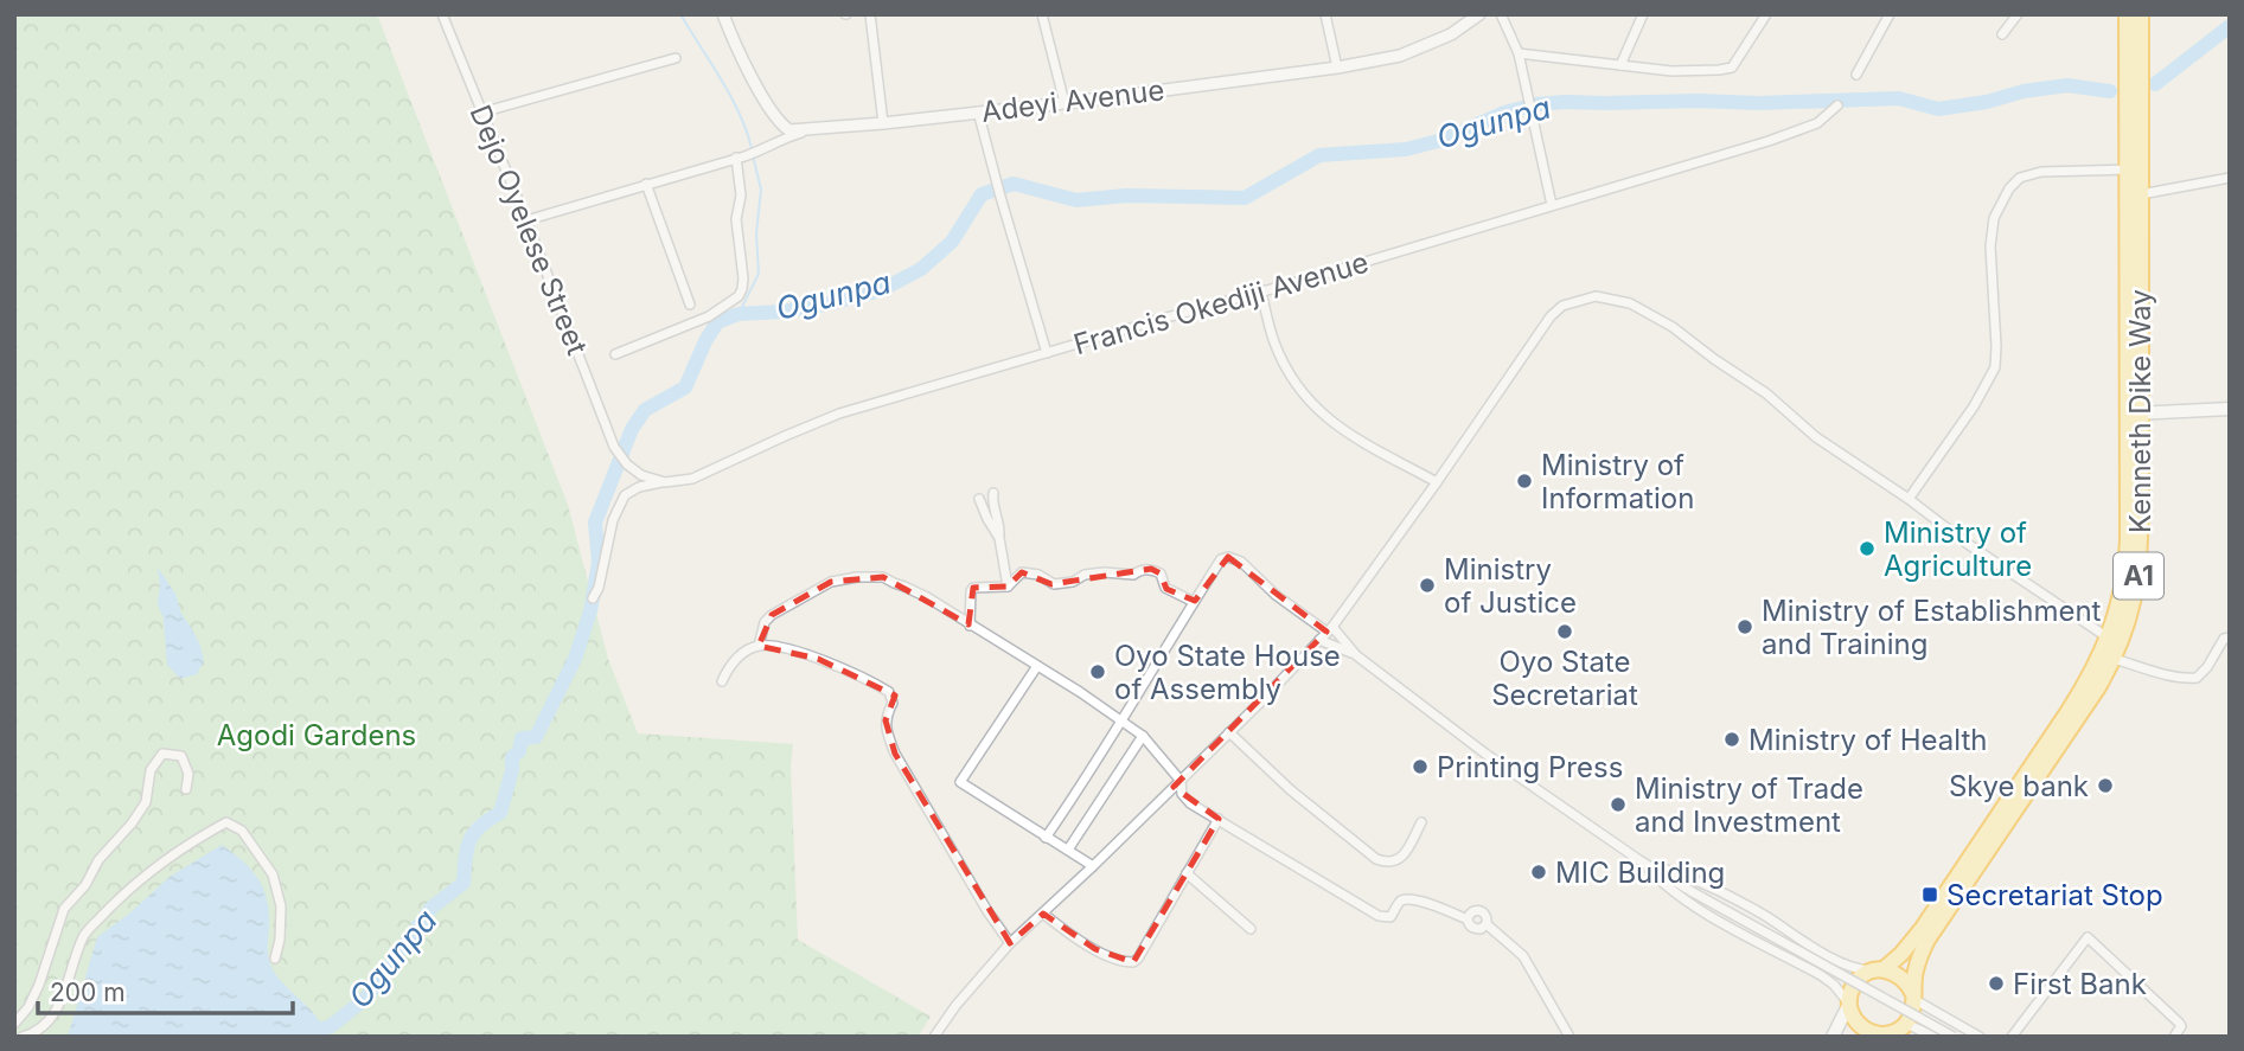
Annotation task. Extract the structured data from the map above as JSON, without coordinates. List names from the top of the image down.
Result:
{
  "streets": {
    "highway": ["Kenneth Dike Way", "A1"],
    "street": ["Adeyi Avenue", "Dejo Oyelese Street", "Francis Okediji Avenue"]
  },
  "crossings": [
    ["Dejo Oyelese Street", "Francis Okediji Avenue"]
  ],
  "water": ["Ogunpa"],
  "parks": ["Agodi Gardens"],
  "places": {
    "other": [
      "Ministry of Information",
      "Ministry of Agriculture",
      "Ministry of Justice",
      "Ministry of Establishment and Training",
      "Oyo State Secretariat",
      "Oyo State House of Assembly",
      "Ministry of Health",
      "Printing Press",
      "Skye bank",
      "Ministry of Trade and Investment",
      "MIC Building",
      "First Bank"
    ],
    "transit": ["Secretariat Stop"]
  },
  "scale_bar": "200 m"
}
